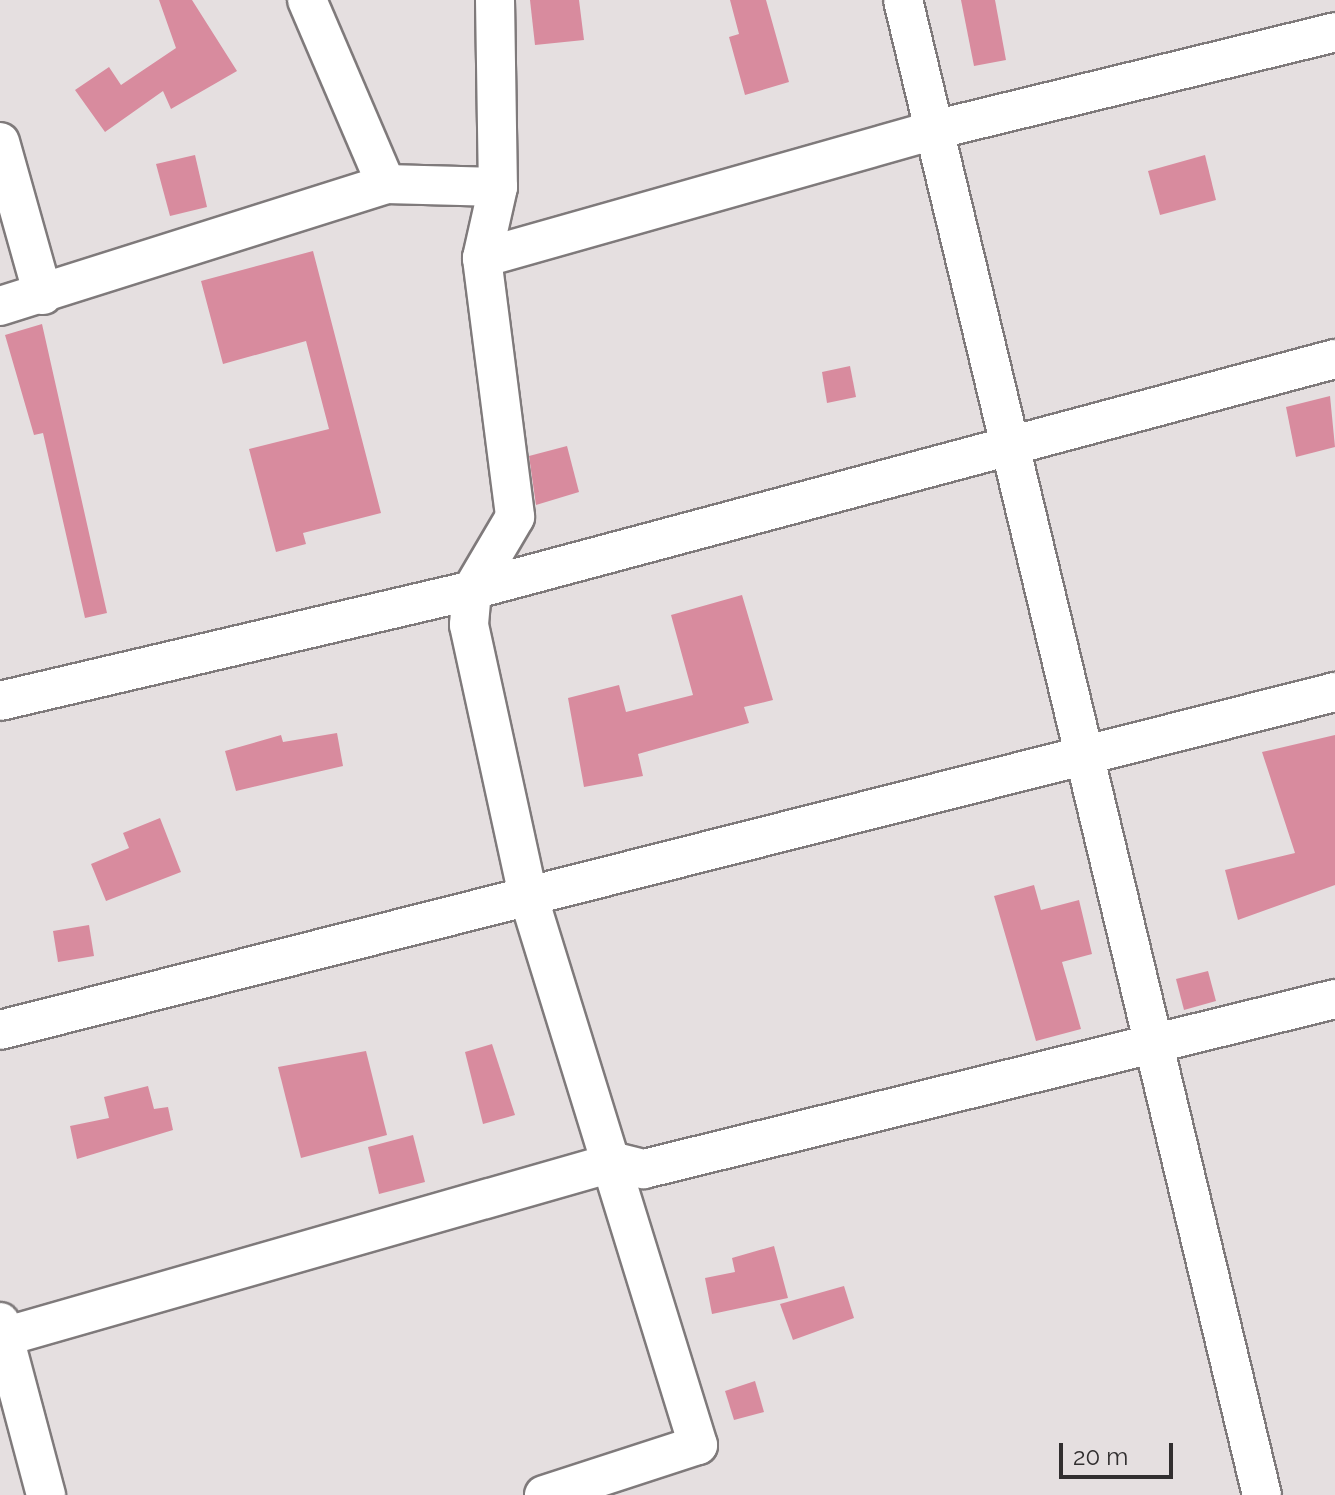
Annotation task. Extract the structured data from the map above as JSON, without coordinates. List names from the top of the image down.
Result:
{
  "scale_bar": "20 m"
}
